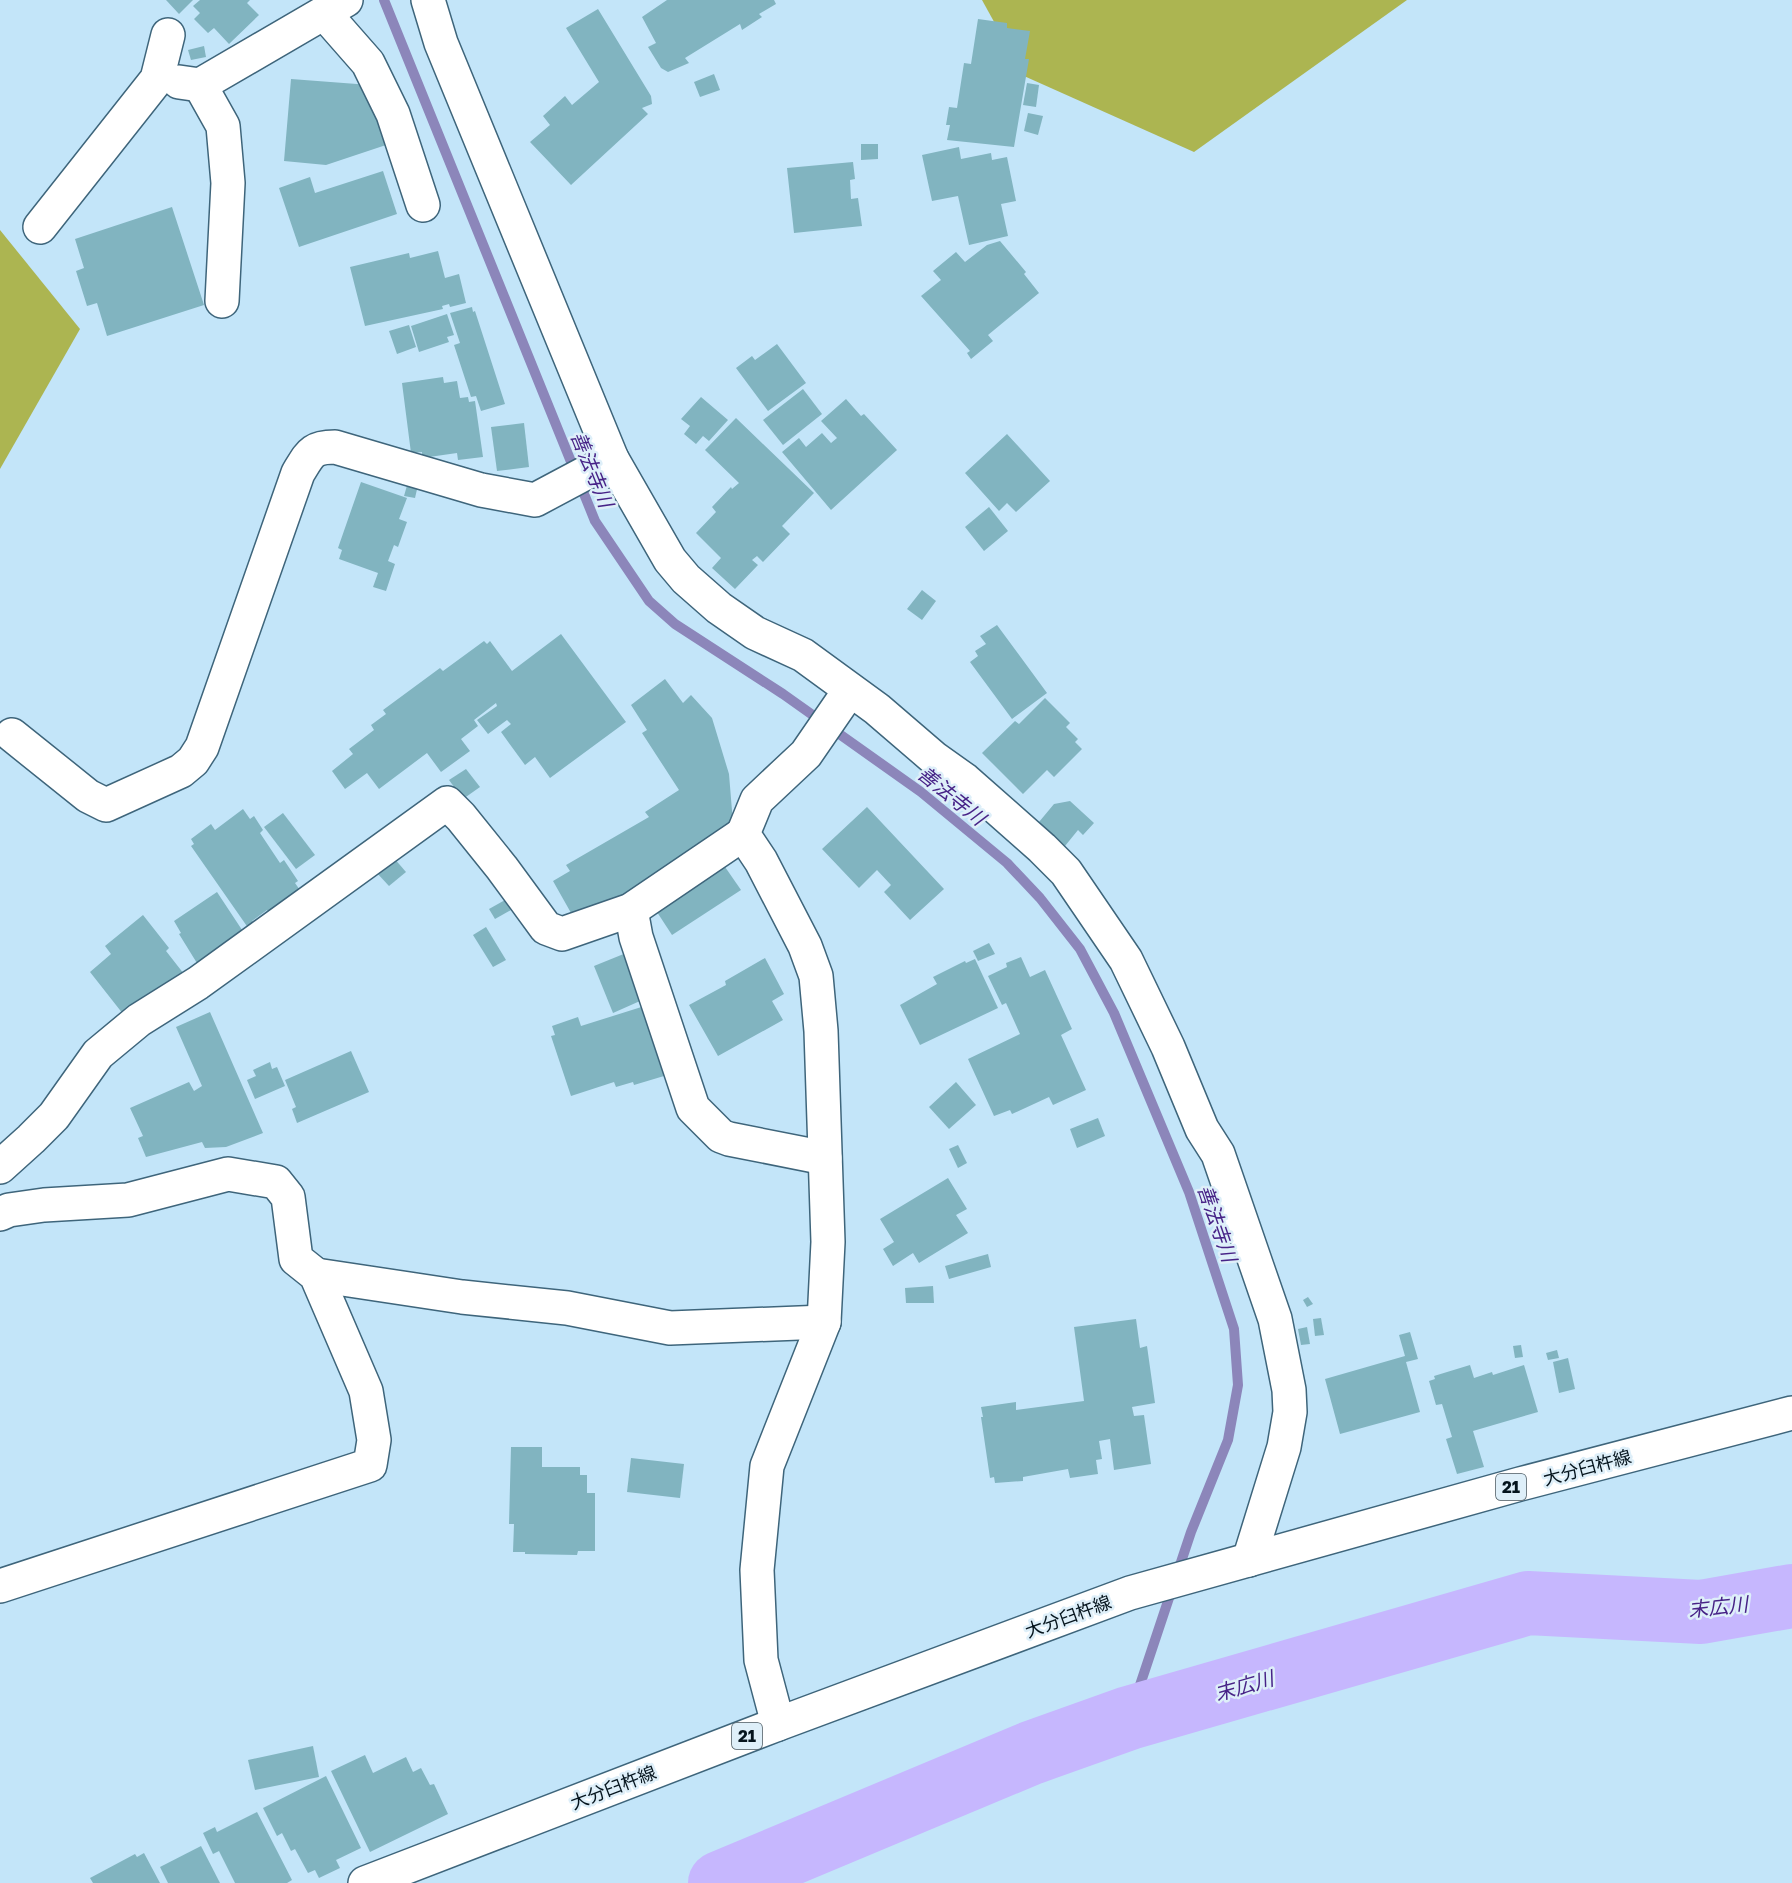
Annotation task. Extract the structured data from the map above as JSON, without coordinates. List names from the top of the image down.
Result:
{
  "streets": {
    "street": ["大分臼杵線", "21"]
  },
  "water": ["善法寺川", "末広川"]
}
